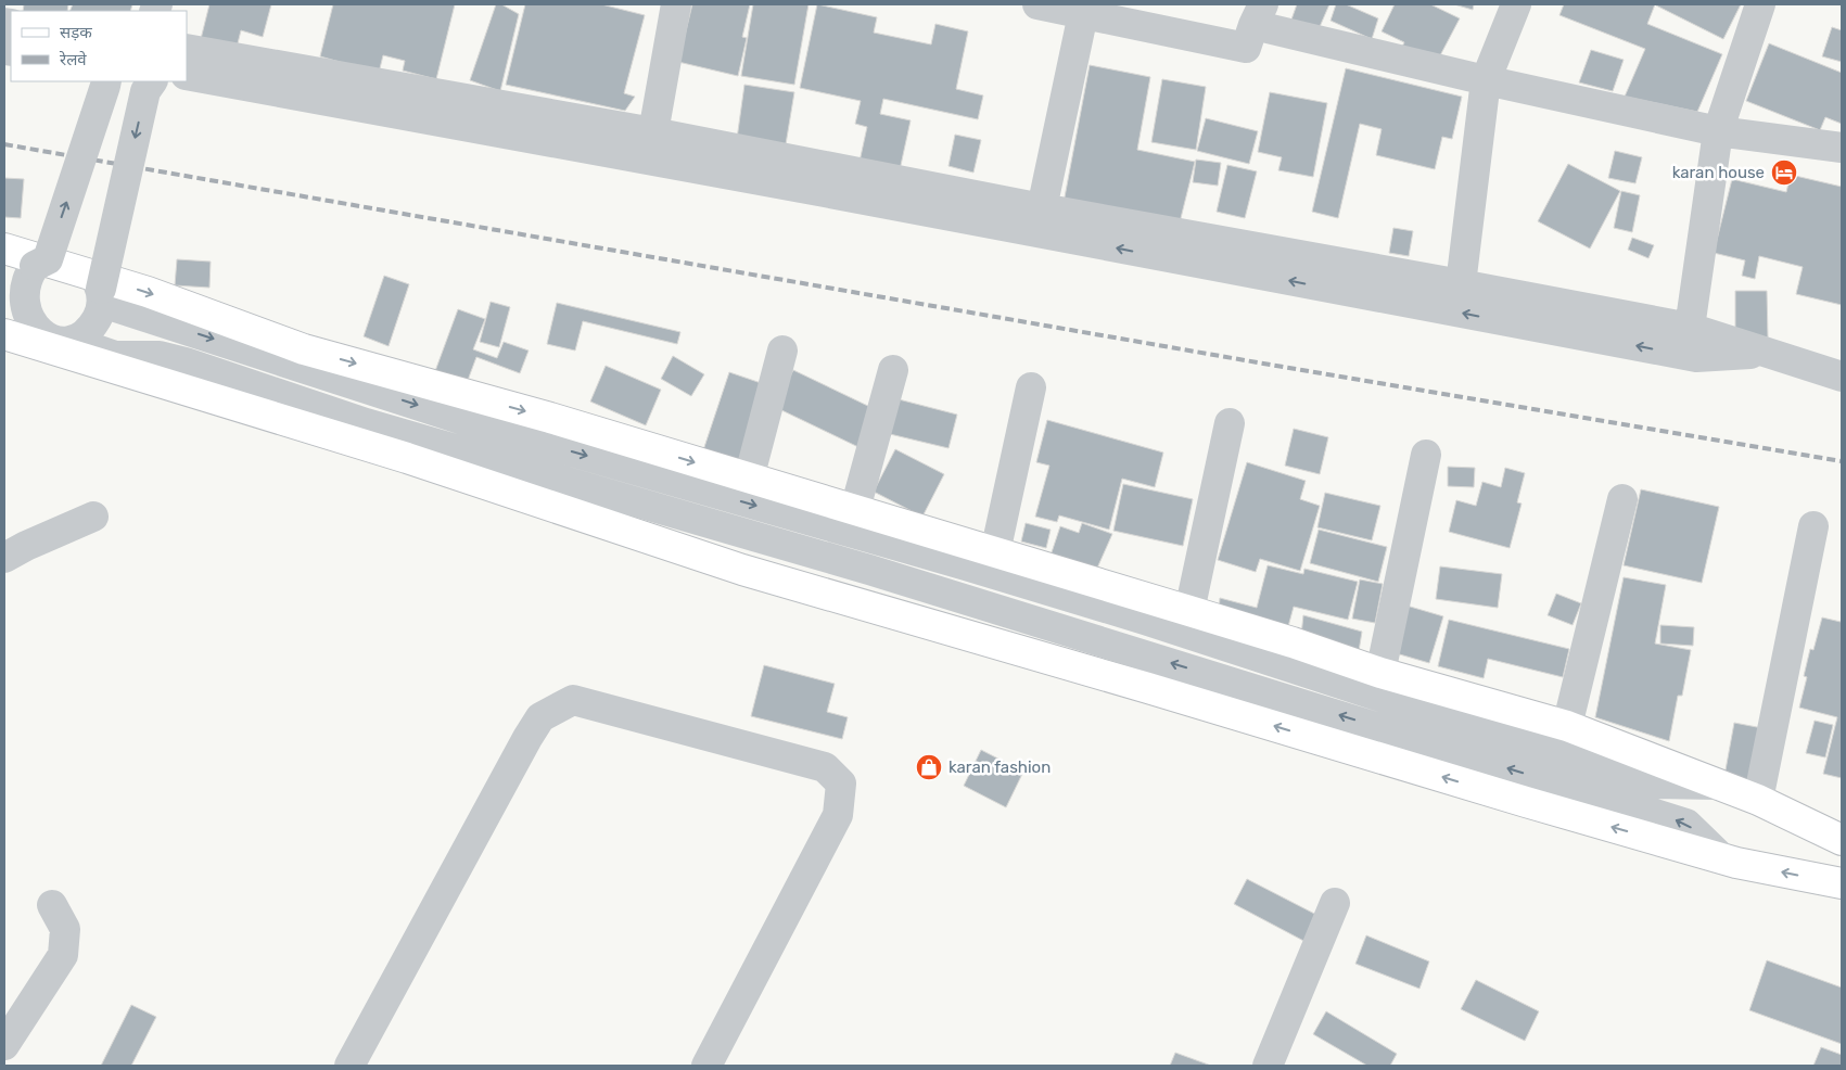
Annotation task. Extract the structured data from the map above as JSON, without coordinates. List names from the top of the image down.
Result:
{
  "places": {
    "hotel": ["karan house"],
    "shop": ["karan fashion"]
  },
  "legend": ["सड़क", "रेलवे"]
}
